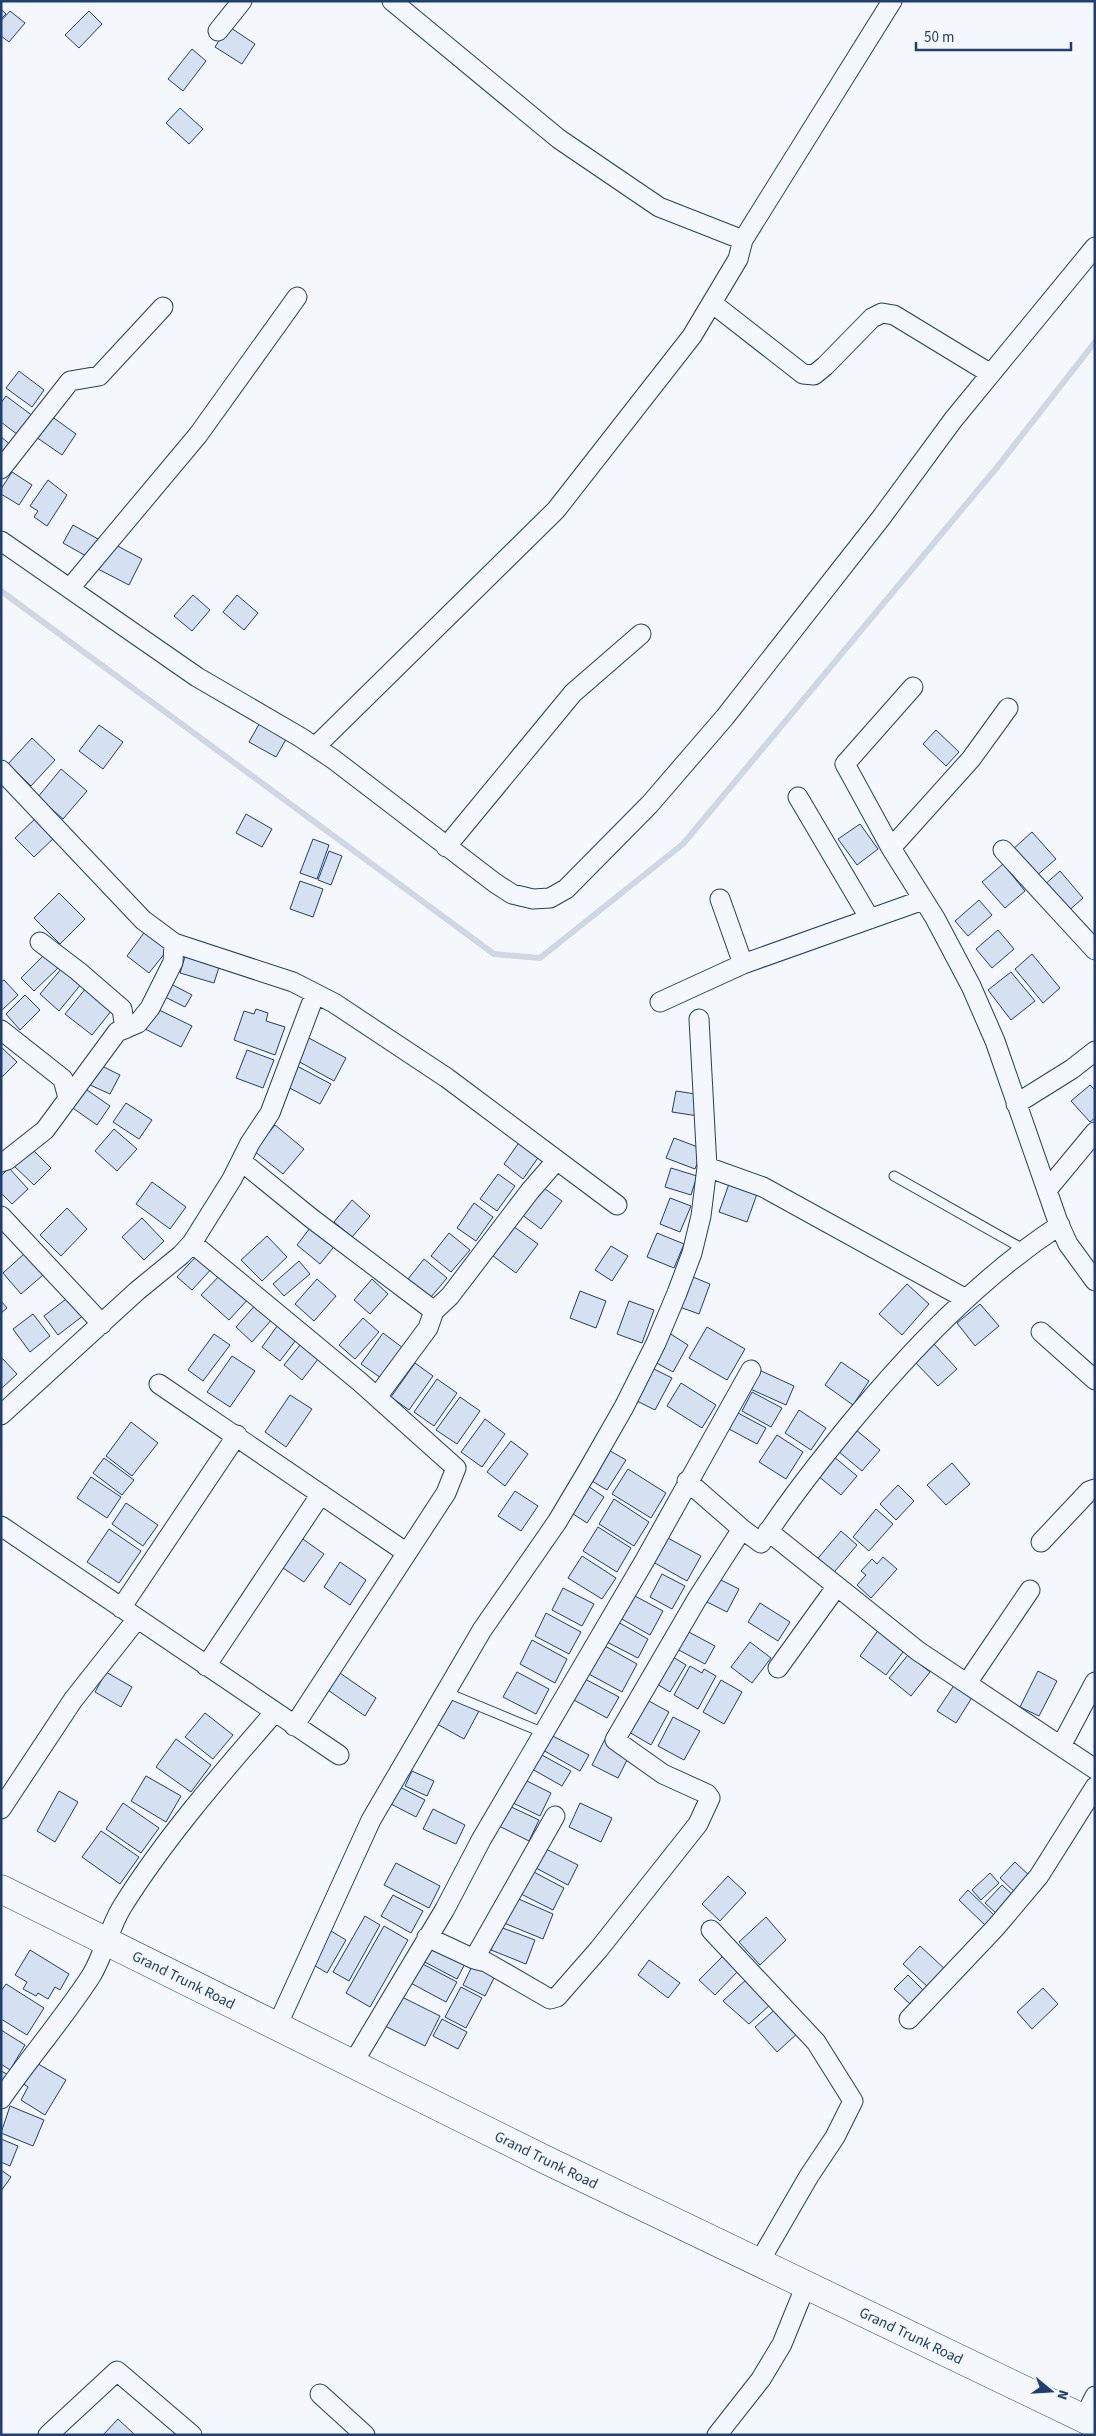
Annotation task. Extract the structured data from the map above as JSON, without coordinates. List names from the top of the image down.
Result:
{
  "streets": {
    "main road": ["Grand Trunk Road"]
  },
  "scale_bar": "50 m",
  "north": "right"
}
